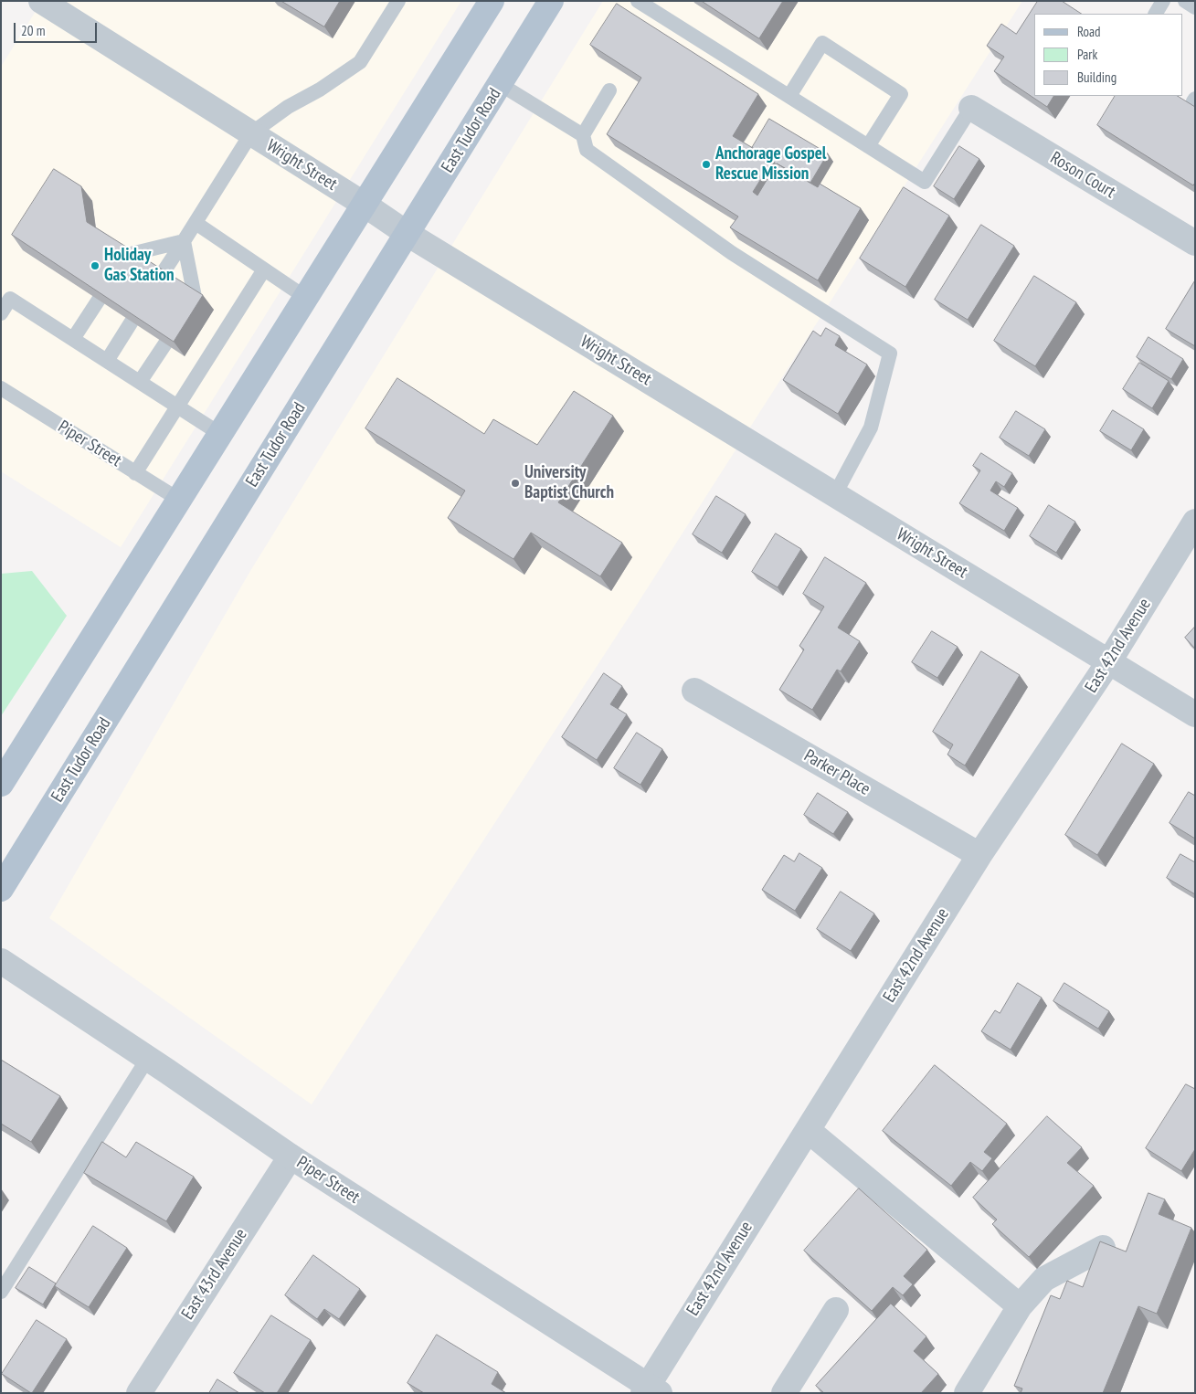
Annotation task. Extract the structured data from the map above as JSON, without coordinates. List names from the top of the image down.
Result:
{
  "streets": {
    "main road": ["East Tudor Road"],
    "street": [
      "Wright Street",
      "Roson Court",
      "Piper Street",
      "East 42nd Avenue",
      "Parker Place",
      "East 43rd Avenue"
    ]
  },
  "crossings": [
    ["East Tudor Road", "Wright Street"],
    ["Wright Street", "East 42nd Avenue"],
    ["Piper Street", "East 42nd Avenue"],
    ["Piper Street", "East 43rd Avenue"],
    ["East 42nd Avenue", "Parker Place"]
  ],
  "places": ["Anchorage Gospel Rescue Mission", "Holiday Gas Station", "University Baptist Church"],
  "legend": ["Road", "Park", "Building"],
  "scale_bar": "20 m"
}
